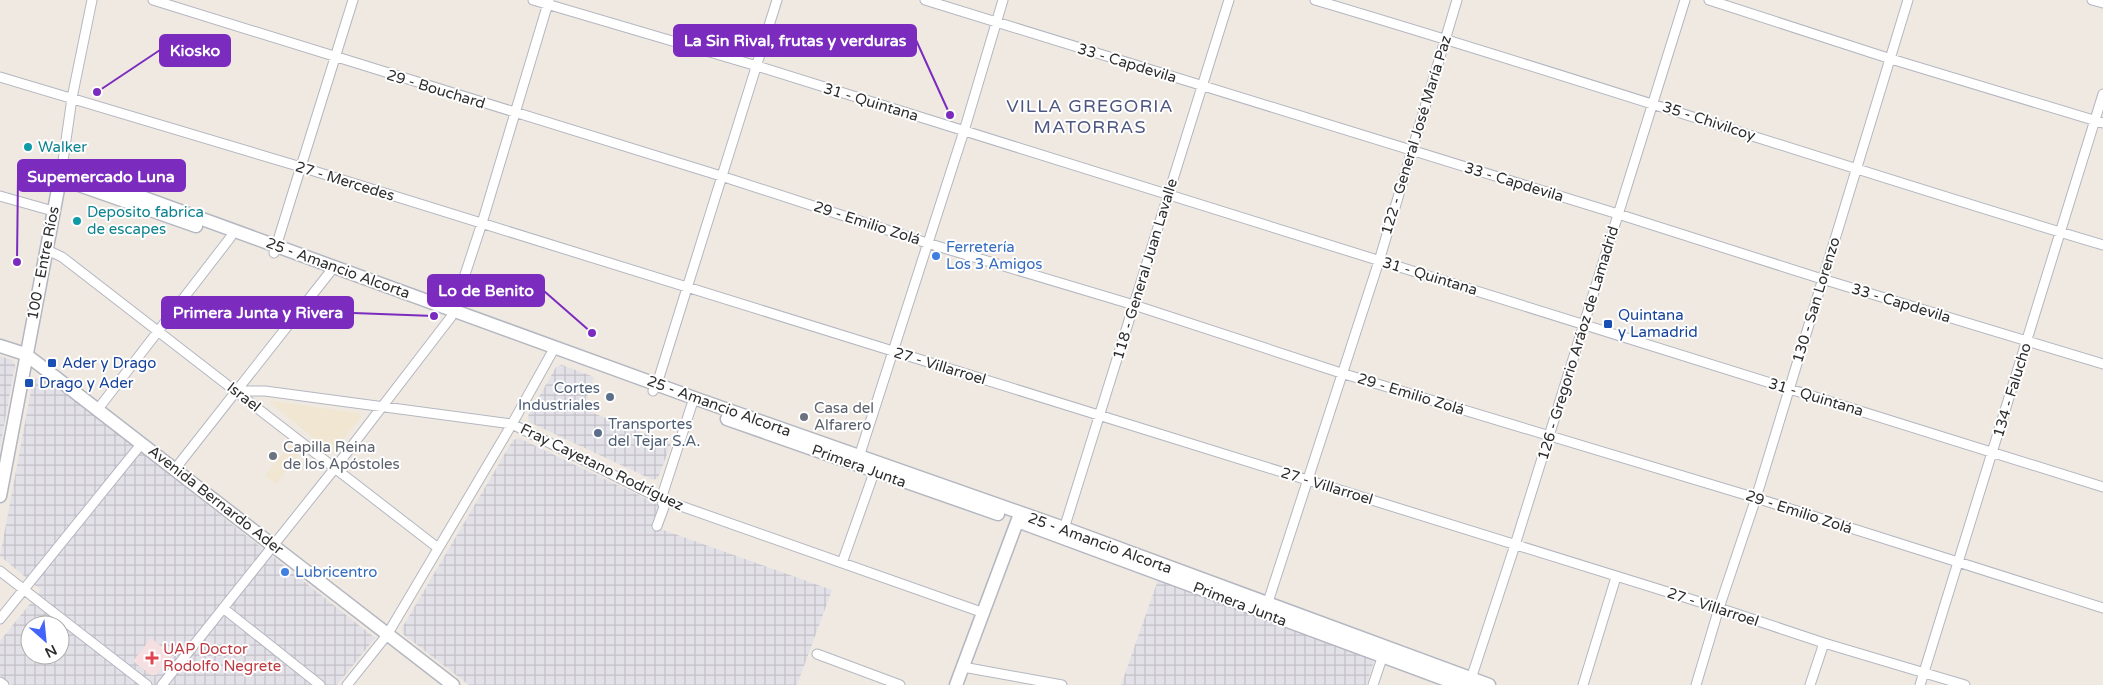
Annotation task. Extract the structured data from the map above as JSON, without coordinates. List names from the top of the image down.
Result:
{
  "streets": {
    "main road": ["100 - Entre Ríos", "Primera Junta", "Avenida Bernardo Ader"],
    "street": [
      "33 - Capdevila",
      "29 - Bouchard",
      "31 - Quintana",
      "35 - Chivilcoy",
      "122 - General José María Paz",
      "27 - Mercedes",
      "29 - Emilio Zolá",
      "118 - General Juan Lavalle",
      "130 - San Lorenzo",
      "126 - Gregorio Aráoz de Lamadrid",
      "27 - Villarroel",
      "134 - Falucho",
      "Israel",
      "Fray Cayetano Rodríguez"
    ]
  },
  "crossings": [
    ["33 - Capdevila", "122 - General José María Paz"],
    ["33 - Capdevila", "118 - General Juan Lavalle"],
    ["33 - Capdevila", "130 - San Lorenzo"],
    ["33 - Capdevila", "126 - Gregorio Aráoz de Lamadrid"],
    ["33 - Capdevila", "134 - Falucho"],
    ["29 - Bouchard", "29 - Emilio Zolá"],
    ["31 - Quintana", "122 - General José María Paz"],
    ["31 - Quintana", "118 - General Juan Lavalle"],
    ["31 - Quintana", "130 - San Lorenzo"],
    ["31 - Quintana", "126 - Gregorio Aráoz de Lamadrid"],
    ["31 - Quintana", "134 - Falucho"],
    ["35 - Chivilcoy", "122 - General José María Paz"],
    ["35 - Chivilcoy", "130 - San Lorenzo"],
    ["35 - Chivilcoy", "126 - Gregorio Aráoz de Lamadrid"],
    ["35 - Chivilcoy", "134 - Falucho"],
    ["122 - General José María Paz", "29 - Emilio Zolá"],
    ["122 - General José María Paz", "27 - Villarroel"],
    ["122 - General José María Paz", "Primera Junta"],
    ["27 - Mercedes", "100 - Entre Ríos"],
    ["27 - Mercedes", "27 - Villarroel"],
    ["29 - Emilio Zolá", "118 - General Juan Lavalle"],
    ["29 - Emilio Zolá", "130 - San Lorenzo"],
    ["29 - Emilio Zolá", "126 - Gregorio Aráoz de Lamadrid"],
    ["29 - Emilio Zolá", "134 - Falucho"],
    ["100 - Entre Ríos", "Israel"],
    ["100 - Entre Ríos", "Primera Junta"],
    ["100 - Entre Ríos", "Avenida Bernardo Ader"],
    ["118 - General Juan Lavalle", "27 - Villarroel"],
    ["118 - General Juan Lavalle", "Primera Junta"],
    ["130 - San Lorenzo", "27 - Villarroel"],
    ["126 - Gregorio Aráoz de Lamadrid", "27 - Villarroel"],
    ["126 - Gregorio Aráoz de Lamadrid", "Primera Junta"],
    ["27 - Villarroel", "134 - Falucho"],
    ["Israel", "Fray Cayetano Rodríguez"]
  ],
  "districts": ["VILLA GREGORIA MATORRAS"],
  "places": {
    "other": [
      "Kiosko",
      "La Sin Rival, frutas y verduras",
      "Walker",
      "Deposito fabrica de escapes",
      "Ferretería Los 3 Amigos",
      "Supemercado Luna",
      "Primera Junta y Rivera",
      "Lo de Benito",
      "Cortes Industriales",
      "Casa del Alfarero",
      "Transportes del Tejar S.A.",
      "Capilla Reina de los Apóstoles",
      "Lubricentro"
    ],
    "transit": ["Quintana y Lamadrid", "Ader y Drago", "Drago y Ader"],
    "health": ["UAP Doctor Rodolfo Negrete"]
  },
  "north": "bottom right"
}
